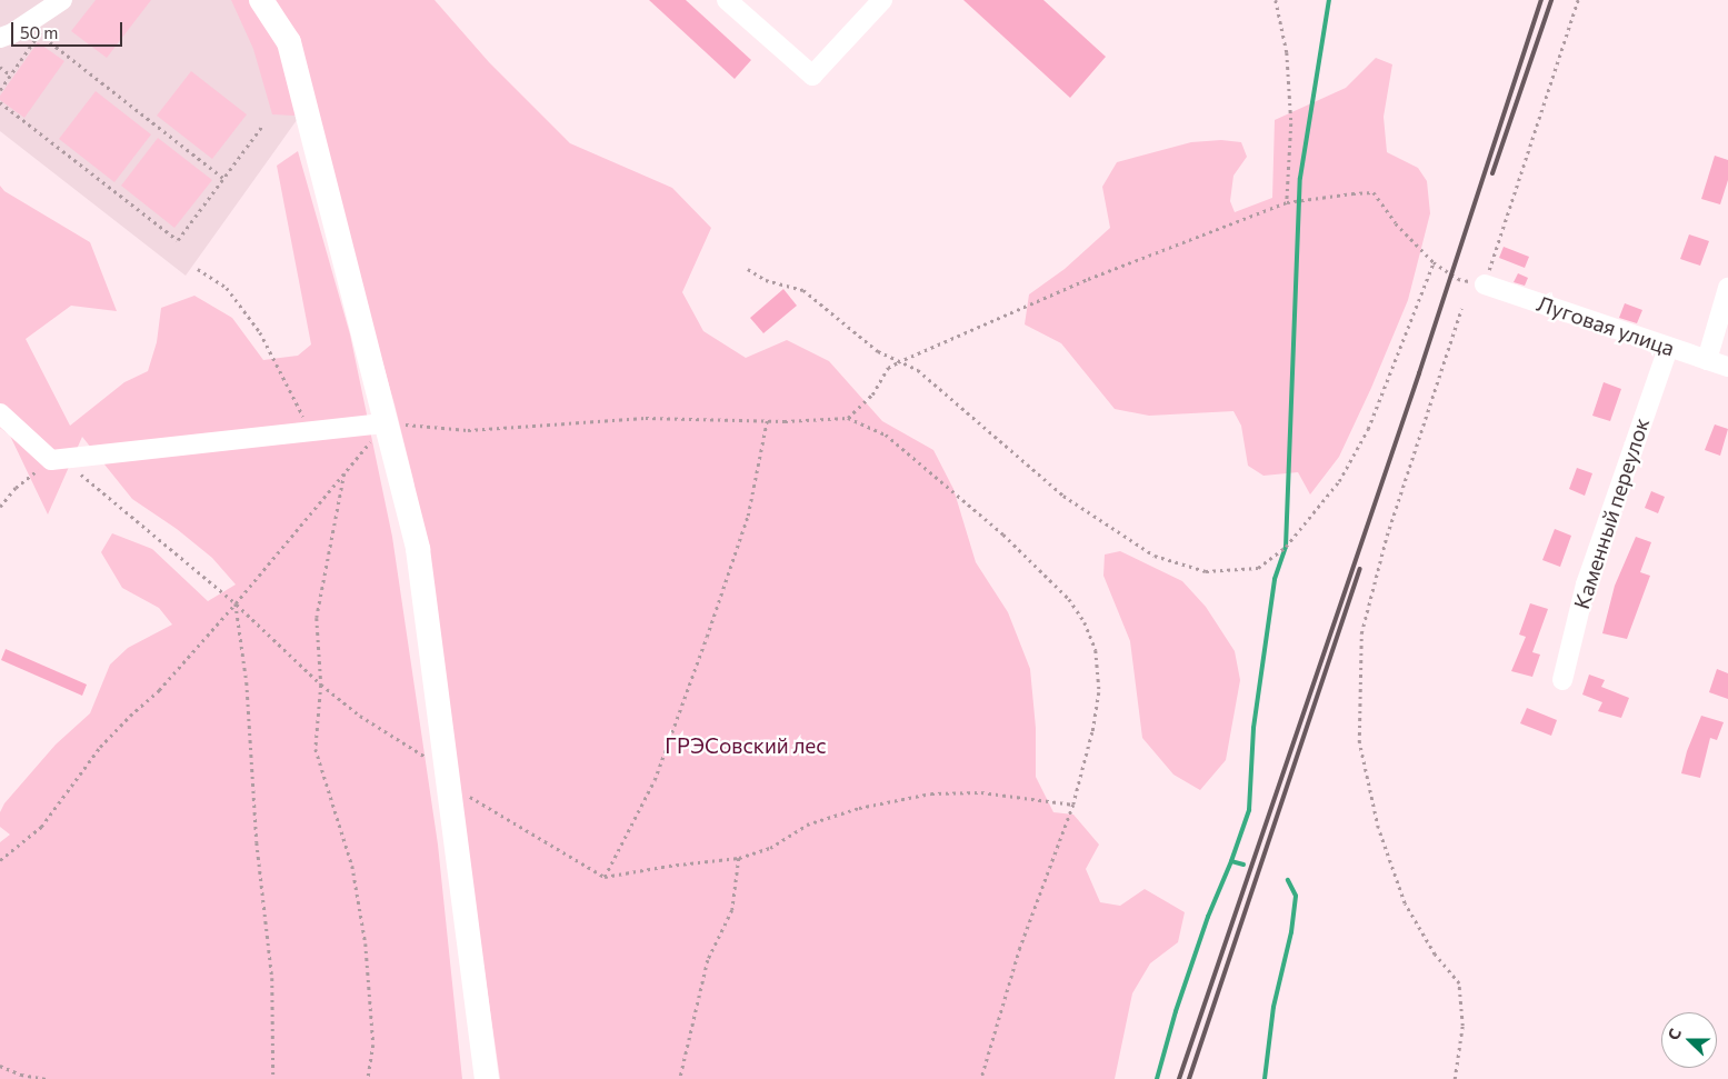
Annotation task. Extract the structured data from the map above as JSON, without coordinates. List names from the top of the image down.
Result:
{
  "streets": {
    "street": ["Луговая улица", "Каменный переулок"]
  },
  "crossings": [
    ["Луговая улица", "Каменный переулок"]
  ],
  "parks": ["ГРЭСовский лес"],
  "scale_bar": "50 m",
  "north": "left"
}
